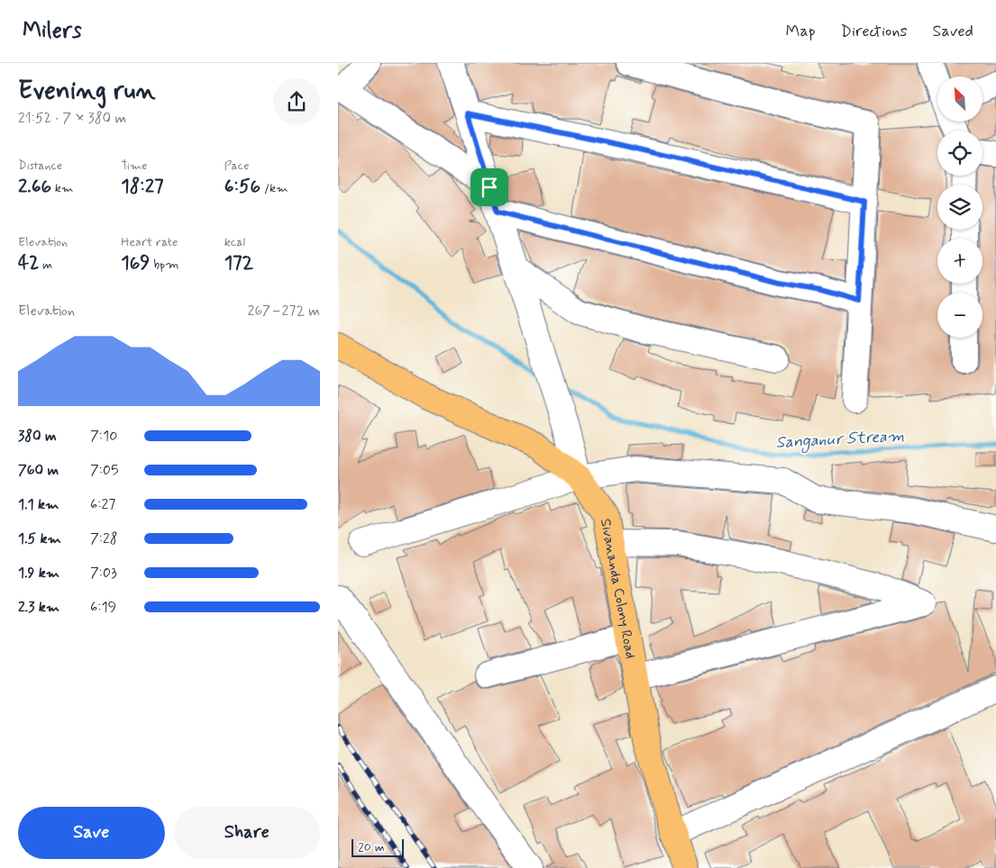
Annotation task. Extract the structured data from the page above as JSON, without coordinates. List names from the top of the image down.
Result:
{
  "streets": {
    "main road": ["Sivananda Colony Road"]
  },
  "water": ["Sanganur Stream"],
  "scale_bar": "20 m",
  "north": "top left",
  "page": {
    "header": "Milers",
    "nav": ["Map", "Directions", "Saved"],
    "heading": ["Evening run", "21:52 · 7 × 380 m"],
    "map_buttons": ["+", "−"],
    "stats": [
      ["Distance", "2.66 km"],
      ["Time", "18:27"],
      ["Pace", "6:56 /km"],
      ["Elevation", "42 m"],
      ["Heart rate", "169 bpm"],
      ["kcal", "172"]
    ],
    "chart": ["Elevation", "267–272 m"],
    "list": [
      {
        "name": "380 m",
        "note": "7:10"
      },
      {
        "name": "760 m",
        "note": "7:05"
      },
      {
        "name": "1.1 km",
        "note": "6:27"
      },
      {
        "name": "1.5 km",
        "note": "7:28"
      },
      {
        "name": "1.9 km",
        "note": "7:03"
      },
      {
        "name": "2.3 km",
        "note": "6:19"
      }
    ],
    "buttons": ["Save", "Share"],
    "scale": "20 m"
  }
}
